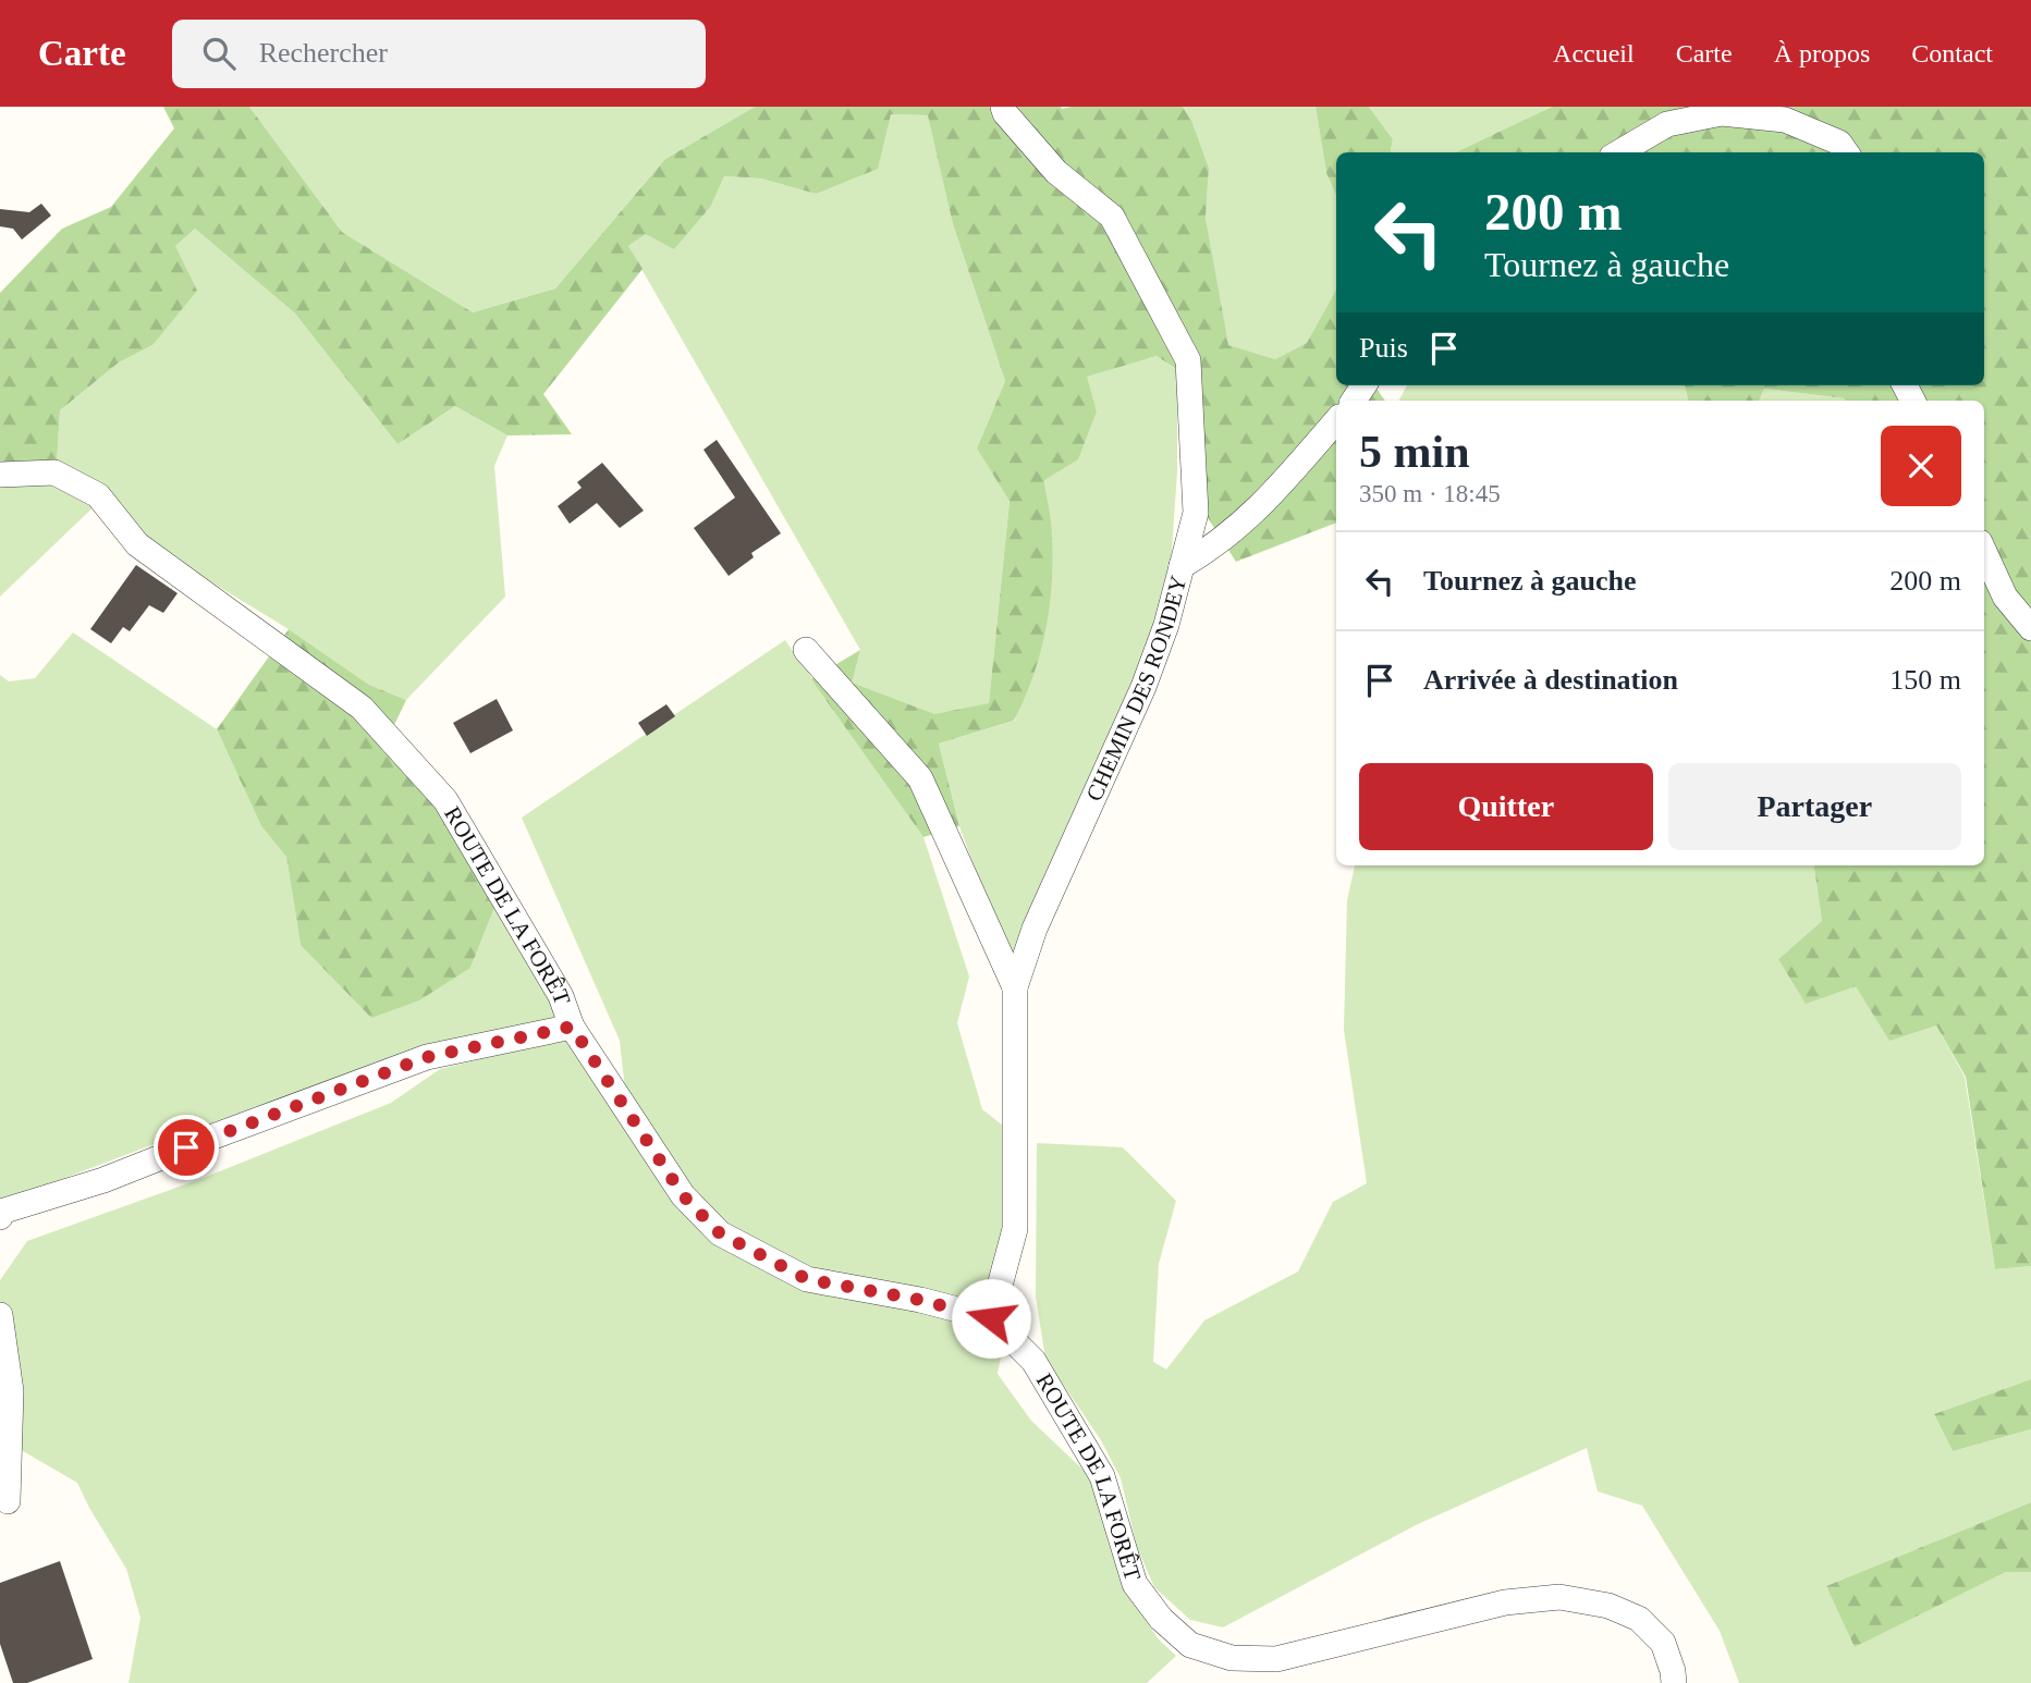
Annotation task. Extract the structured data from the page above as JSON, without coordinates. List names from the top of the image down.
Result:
{
  "streets": {
    "street": ["CHEMIN DES RONDEY", "ROUTE DE LA FORÊT"]
  },
  "crossings": [
    ["CHEMIN DES RONDEY", "ROUTE DE LA FORÊT"]
  ],
  "page": {
    "header": "Carte",
    "search": "Rechercher",
    "nav": [
      "Accueil",
      "Carte",
      "À propos",
      "Contact"
    ],
    "turn": ["200 m", "Tournez à gauche"],
    "then": "Puis",
    "heading": ["5 min", "350 m · 18:45"],
    "list": [
      {
        "name": "Tournez à gauche",
        "value": "200 m"
      },
      {
        "name": "Arrivée à destination",
        "value": "150 m"
      }
    ],
    "buttons": ["Quitter", "Partager"]
  }
}
